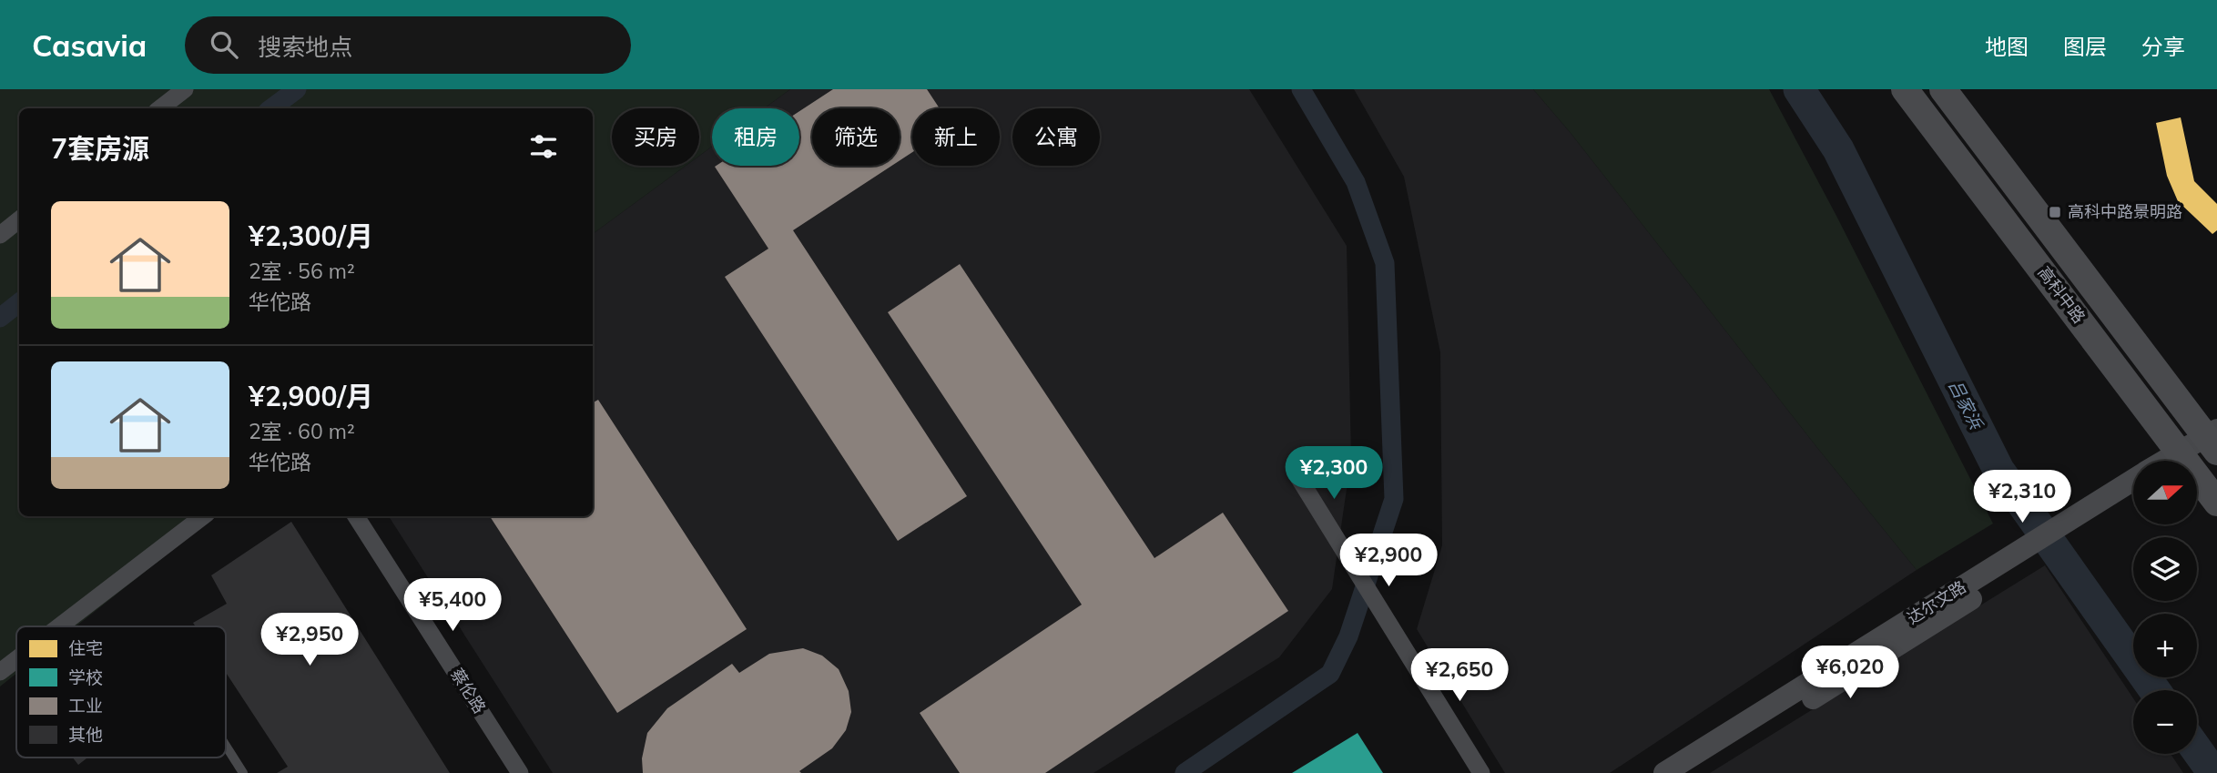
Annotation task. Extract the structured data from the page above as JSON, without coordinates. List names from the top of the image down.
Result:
{
  "streets": {
    "main road": ["高科中路"],
    "street": ["达尔文路", "蔡伦路"]
  },
  "crossings": [
    ["高科中路", "达尔文路"]
  ],
  "water": ["吕家浜"],
  "places": {
    "transit": ["高科中路景明路"]
  },
  "legend": [
    "住宅",
    "学校",
    "工业",
    "其他"
  ],
  "north": "right",
  "page": {
    "header": "Casavia",
    "search": "搜索地点",
    "nav": ["地图", "图层", "分享"],
    "chip": [
      "买房",
      "租房",
      "筛选",
      "新上",
      "公寓"
    ],
    "heading": "7套房源",
    "list": [
      {
        "name": "¥2,300/月",
        "note": "2室 · 56 m² · 华佗路"
      },
      {
        "name": "¥2,900/月",
        "note": "2室 · 60 m² · 华佗路"
      }
    ],
    "price": [
      "¥2,300",
      "¥2,310",
      "¥2,900",
      "¥5,400",
      "¥2,950",
      "¥6,020",
      "¥2,650"
    ],
    "map_buttons": ["+", "−"]
  }
}
